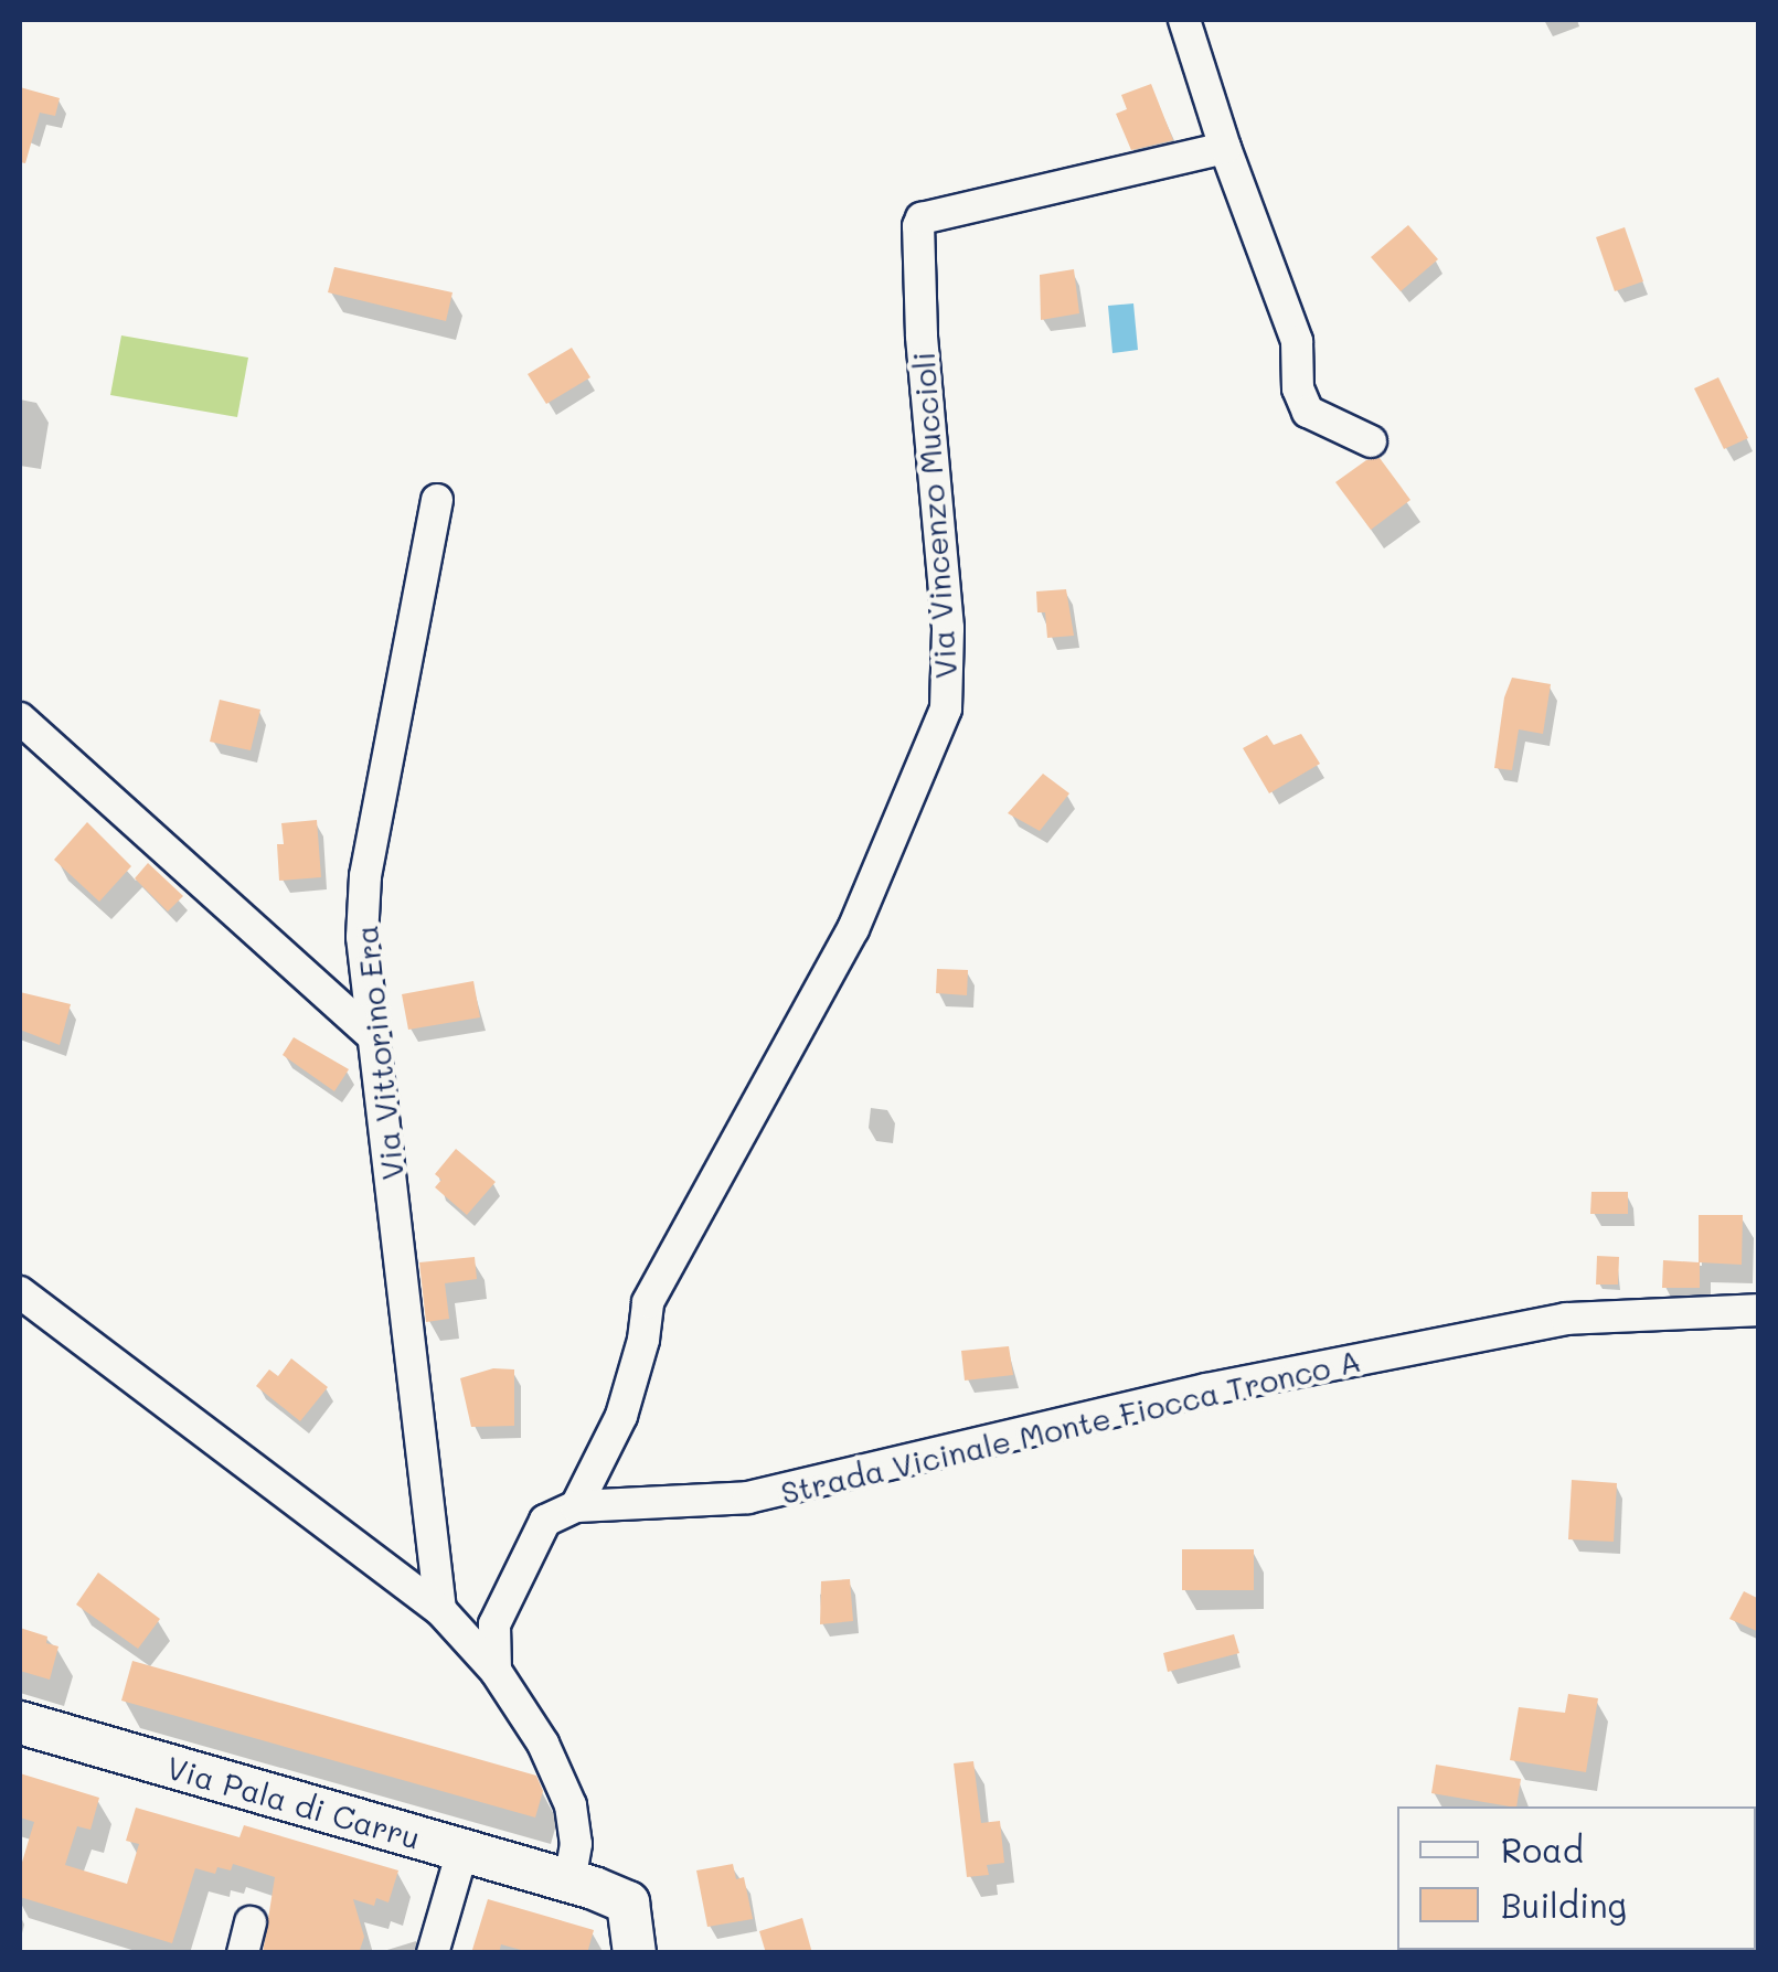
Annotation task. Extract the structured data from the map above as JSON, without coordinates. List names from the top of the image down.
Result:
{
  "streets": {
    "street": [
      "Via Vincenzo Muccioli",
      "Via Vittorino Era",
      "Strada Vicinale Monte Fiocca Tronco A",
      "Via Pala di Carru"
    ]
  },
  "crossings": [
    ["Via Vincenzo Muccioli", "Strada Vicinale Monte Fiocca Tronco A"]
  ],
  "legend": ["Road", "Building"]
}
